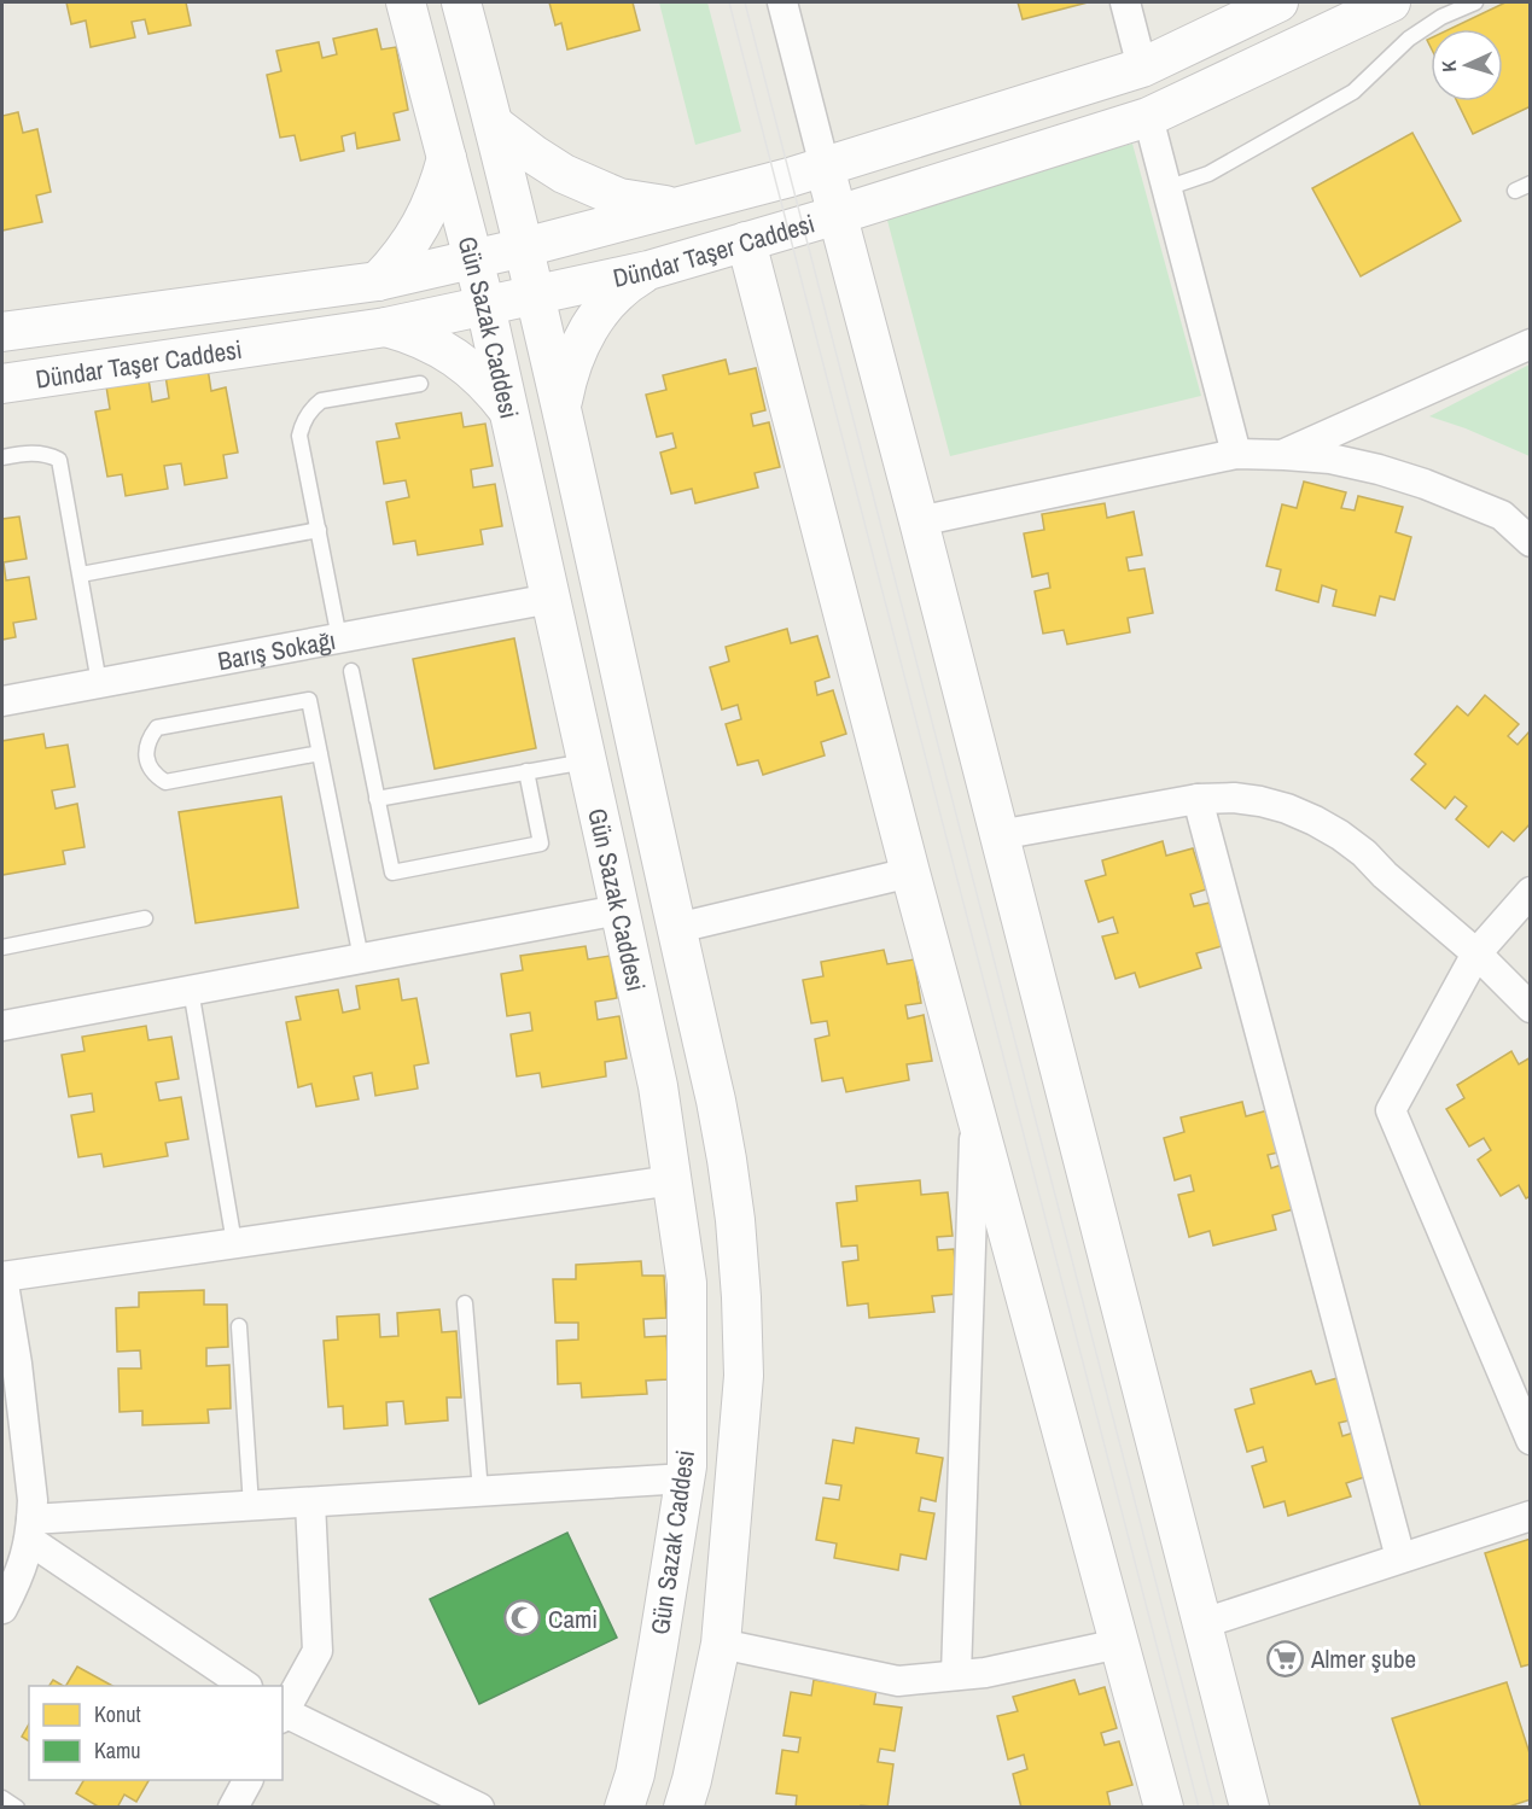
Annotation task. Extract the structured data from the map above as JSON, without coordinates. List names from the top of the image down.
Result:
{
  "streets": {
    "street": ["Dündar Taşer Caddesi", "Gün Sazak Caddesi", "Barış Sokağı"]
  },
  "crossings": [
    ["Dündar Taşer Caddesi", "Gün Sazak Caddesi"],
    ["Gün Sazak Caddesi", "Barış Sokağı"]
  ],
  "places": {
    "mosque": ["Cami"],
    "supermarket": ["Almer şube"]
  },
  "legend": ["Konut", "Kamu"],
  "north": "left"
}
